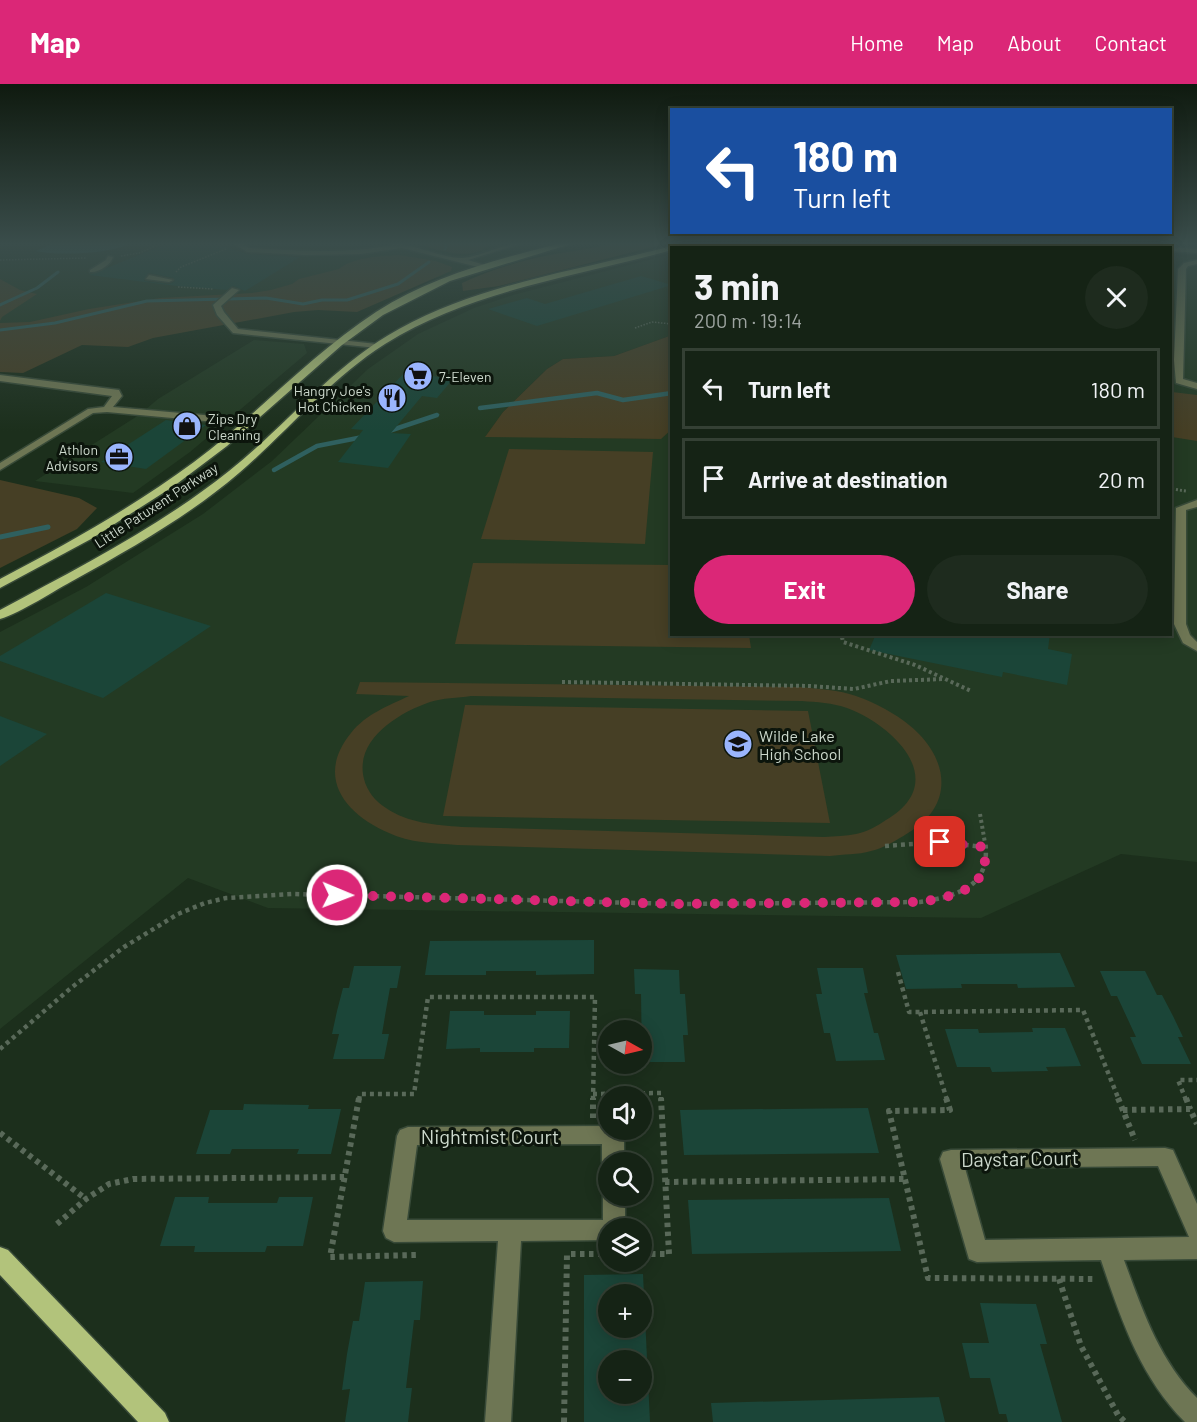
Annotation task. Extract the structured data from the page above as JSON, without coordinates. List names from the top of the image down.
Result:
{
  "streets": {
    "main road": ["Little Patuxent Parkway"],
    "street": ["Nightmist Court", "Daystar Court"]
  },
  "places": {
    "supermarket": ["7-Eleven"],
    "restaurant": ["Hangry Joe's Hot Chicken"],
    "shop": ["Zips Dry Cleaning"],
    "office": ["Athlon Advisors"],
    "school or university": ["Wilde Lake High School"]
  },
  "north": "right",
  "page": {
    "header": "Map",
    "nav": [
      "Home",
      "Map",
      "About",
      "Contact"
    ],
    "turn": ["180 m", "Turn left"],
    "heading": ["3 min", "200 m · 19:14"],
    "list": [
      {
        "name": "Turn left",
        "value": "180 m"
      },
      {
        "name": "Arrive at destination",
        "value": "20 m"
      }
    ],
    "buttons": ["Exit", "Share"],
    "map_buttons": ["+", "−"]
  }
}
